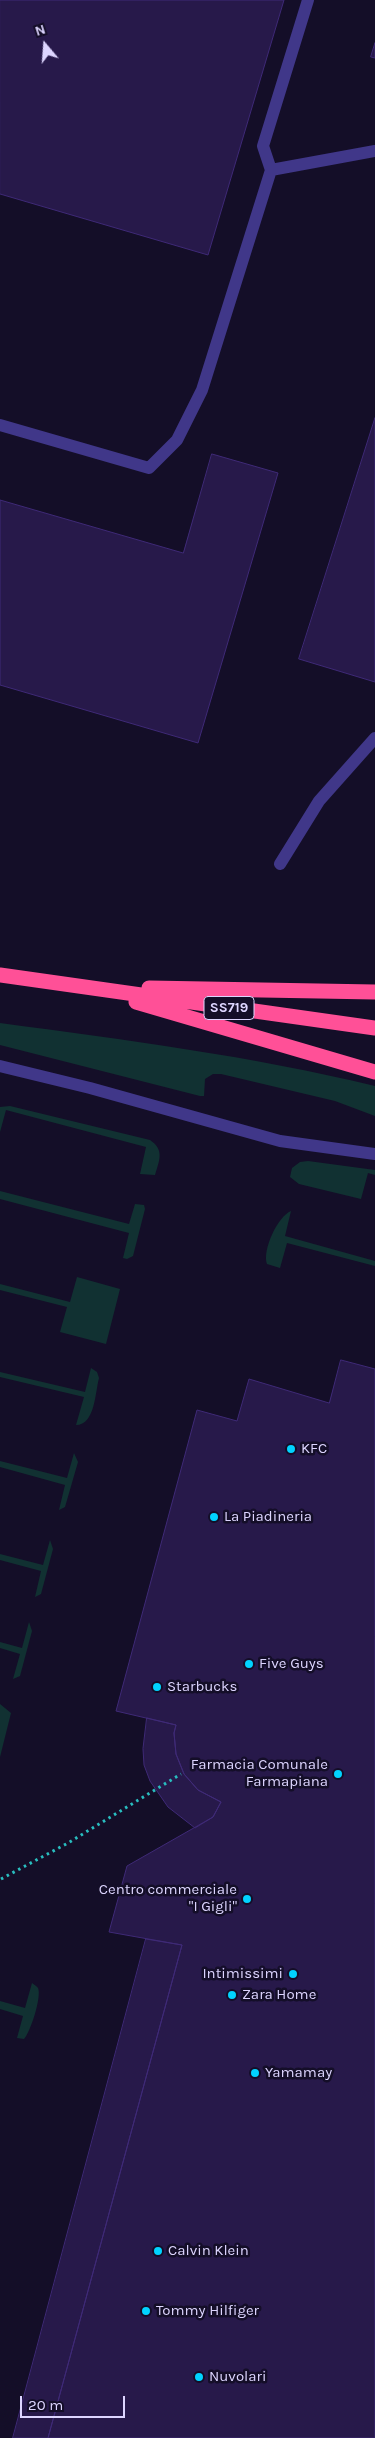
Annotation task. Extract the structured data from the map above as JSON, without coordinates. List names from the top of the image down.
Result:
{
  "streets": {
    "highway": ["SS719"]
  },
  "places": [
    "KFC",
    "La Piadineria",
    "Five Guys",
    "Starbucks",
    "Farmacia Comunale Farmapiana",
    "Centro commerciale \"I Gigli\"",
    "Intimissimi",
    "Zara Home",
    "Yamamay",
    "Calvin Klein",
    "Tommy Hilfiger",
    "Nuvolari"
  ],
  "scale_bar": "20 m",
  "north": "top"
}
